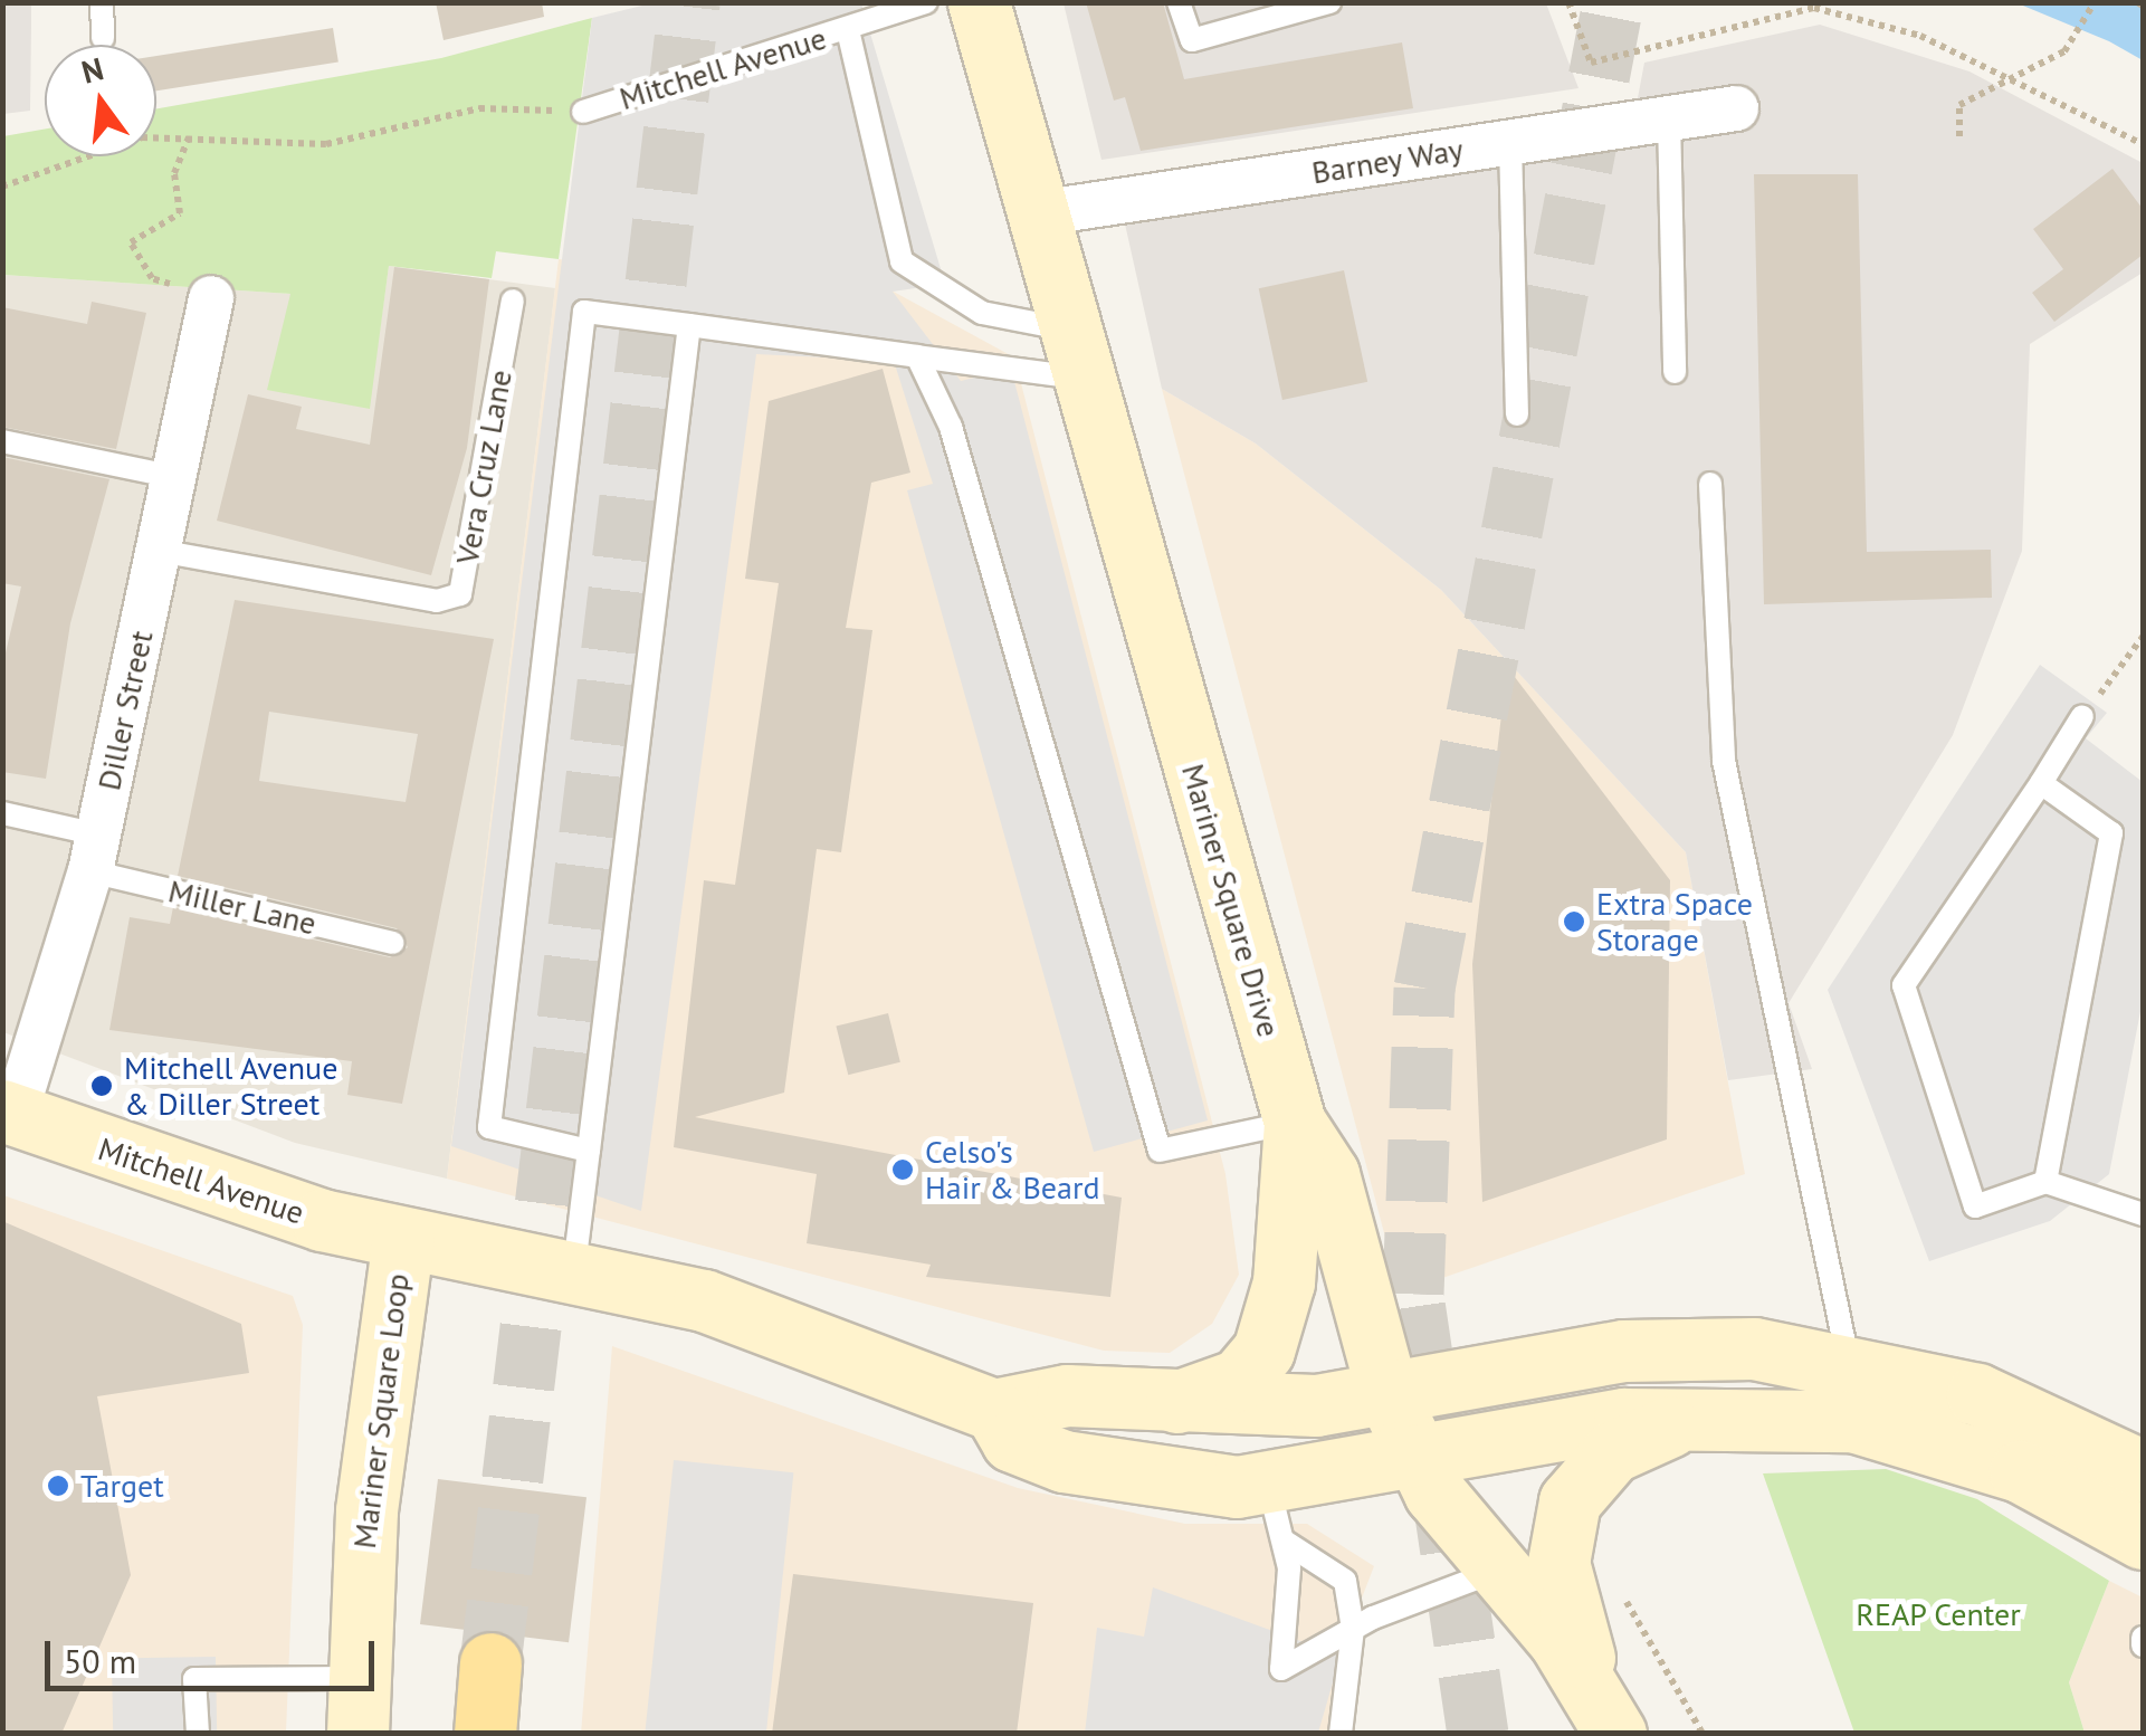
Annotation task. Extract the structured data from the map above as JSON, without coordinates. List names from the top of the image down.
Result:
{
  "streets": {
    "street": [
      "Mitchell Avenue",
      "Barney Way",
      "Diller Street",
      "Mariner Square Drive",
      "Mariner Square Loop"
    ],
    "lane": ["Vera Cruz Lane", "Miller Lane"]
  },
  "crossings": [
    ["Mitchell Avenue", "Diller Street"],
    ["Mitchell Avenue", "Mariner Square Loop"],
    ["Barney Way", "Mariner Square Drive"],
    ["Vera Cruz Lane", "Diller Street"],
    ["Diller Street", "Miller Lane"],
    ["Mariner Square Drive", "Mariner Square Loop"]
  ],
  "parks": ["REAP Center"],
  "places": [
    "Extra Space Storage",
    "Mitchell Avenue & Diller Street",
    "Celso's Hair & Beard",
    "Target"
  ],
  "scale_bar": "50 m",
  "north": "top"
}
